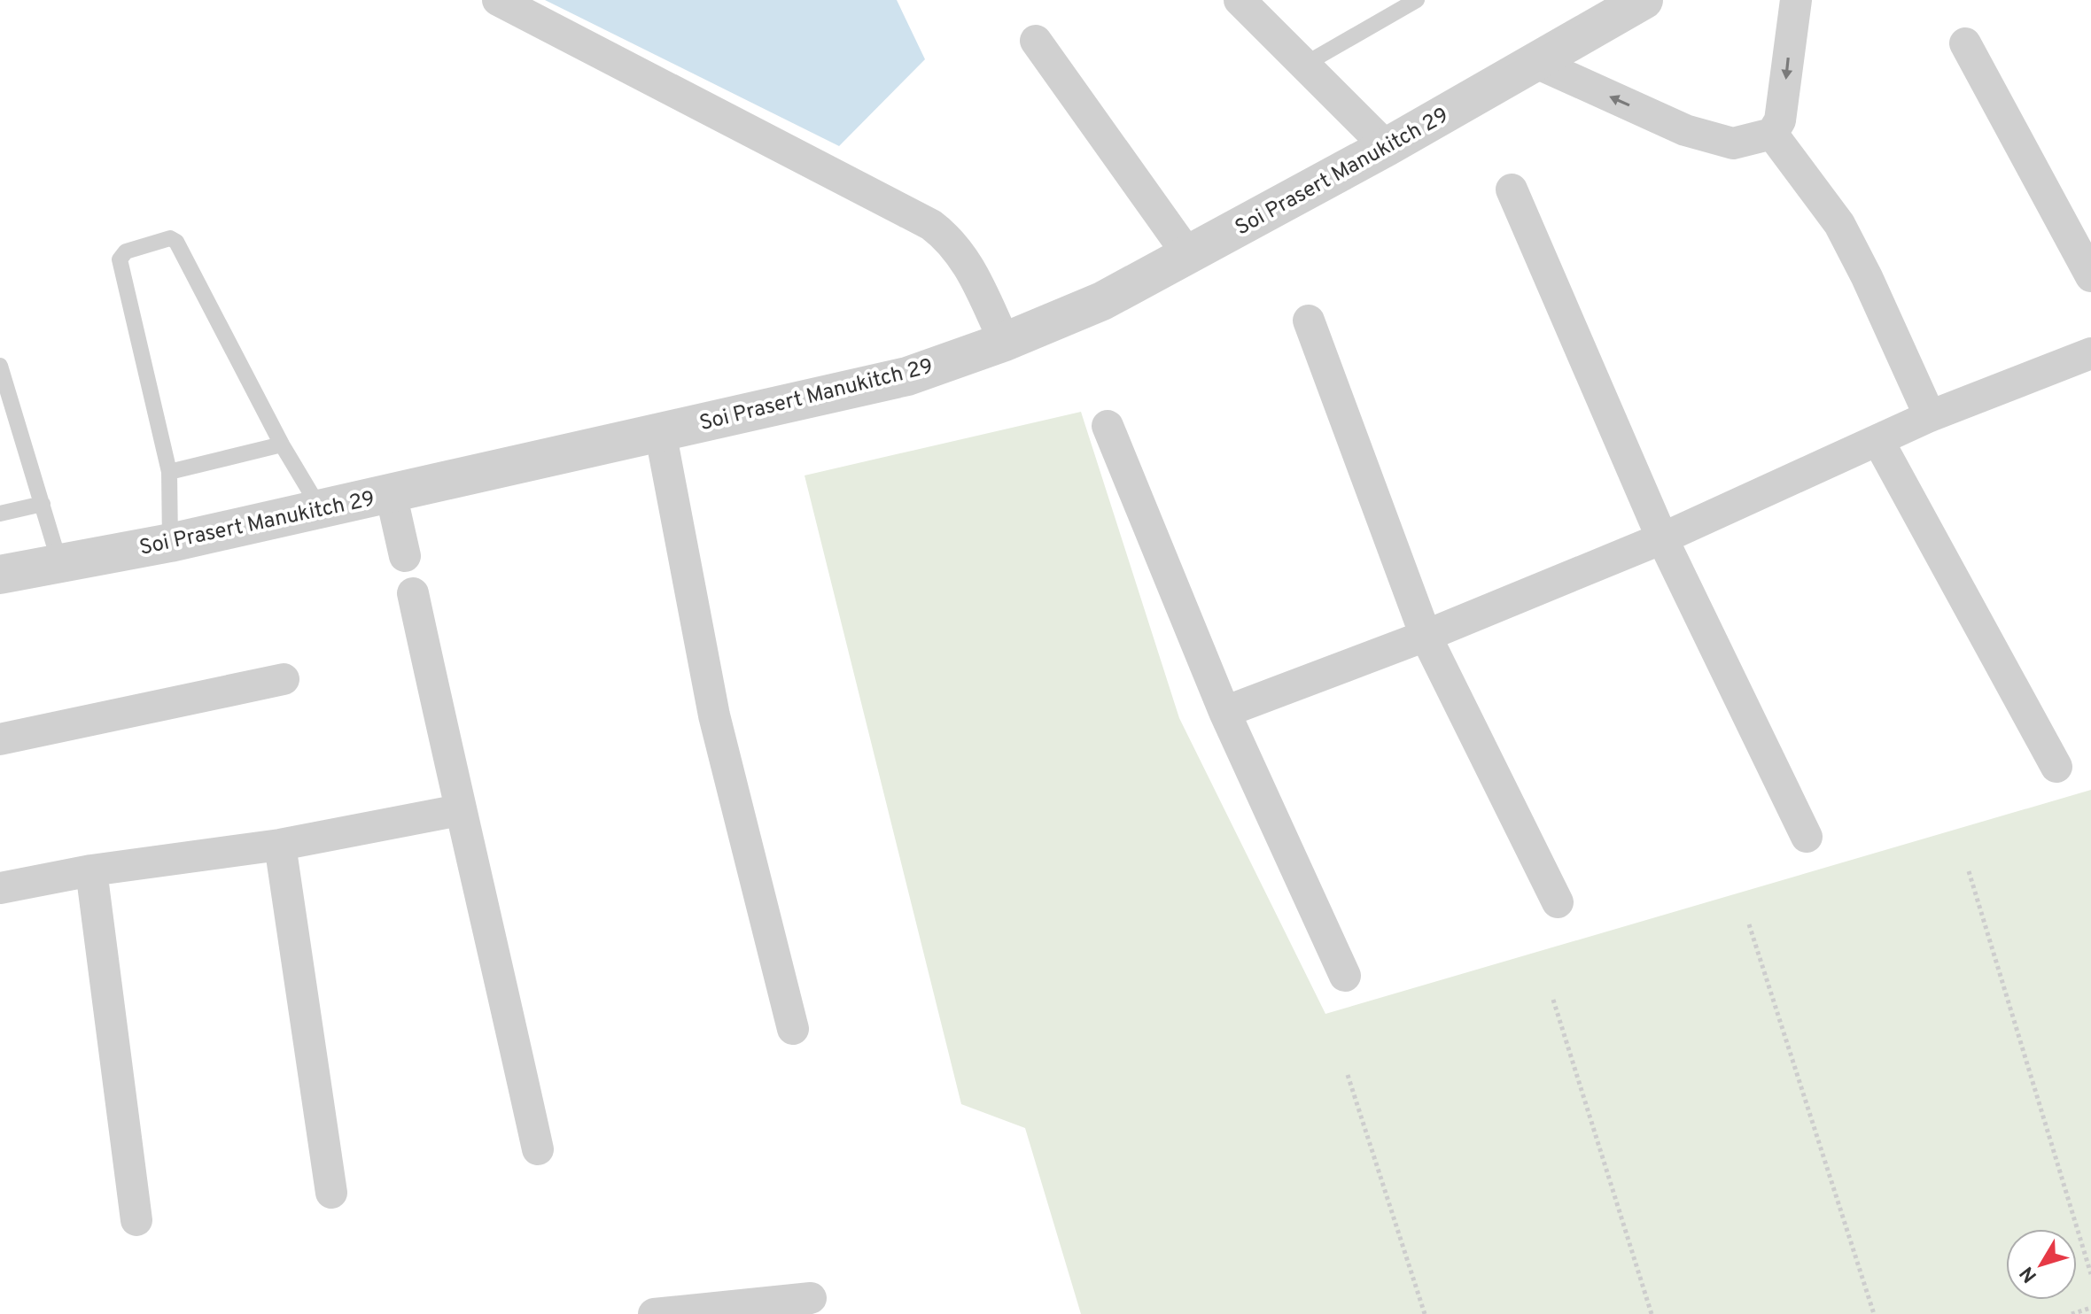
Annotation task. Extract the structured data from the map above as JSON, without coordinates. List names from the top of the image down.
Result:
{
  "streets": {
    "street": ["Soi Prasert Manukitch 29"]
  },
  "north": "bottom left"
}
